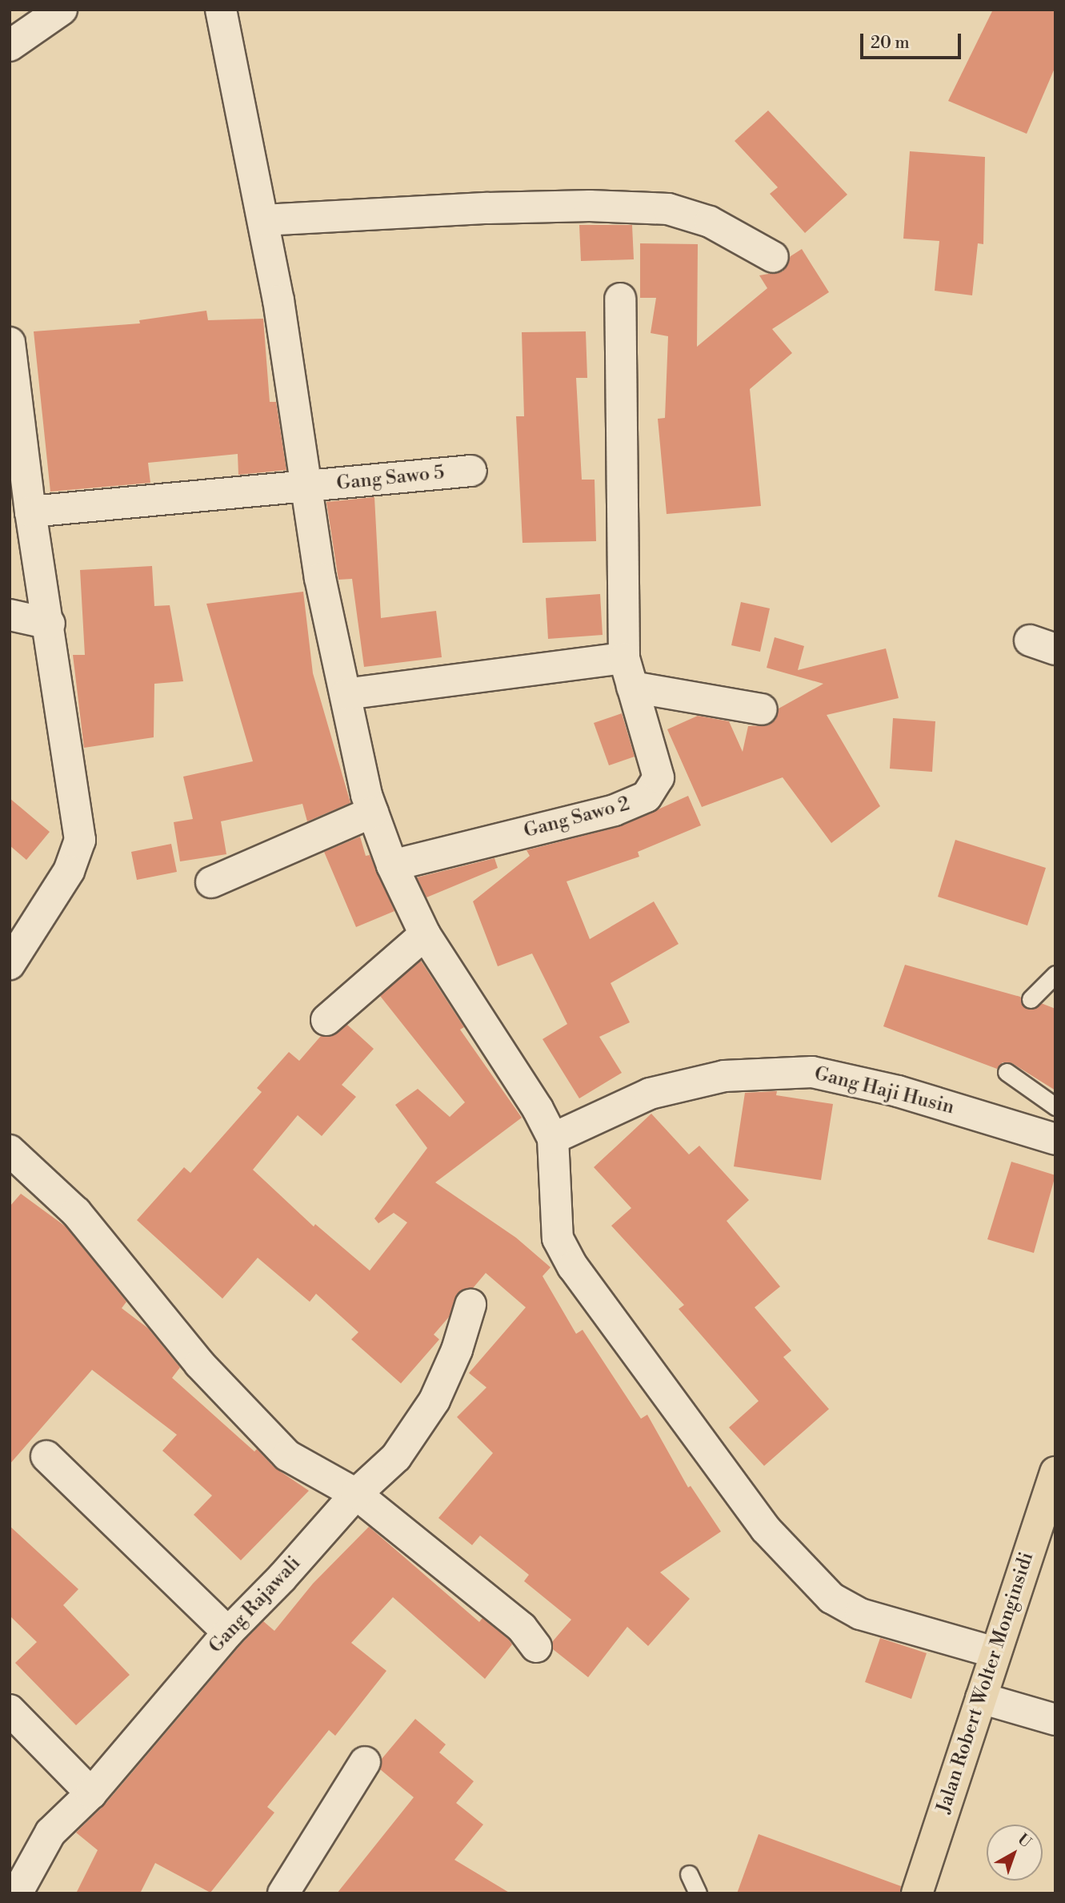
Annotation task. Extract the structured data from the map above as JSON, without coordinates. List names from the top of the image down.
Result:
{
  "streets": {
    "highway": ["Jalan Robert Wolter Monginsidi"],
    "street": [
      "Gang Sawo 5",
      "Gang Sawo 2",
      "Gang Haji Husin",
      "Gang Rajawali"
    ]
  },
  "scale_bar": "20 m",
  "north": "top right"
}
